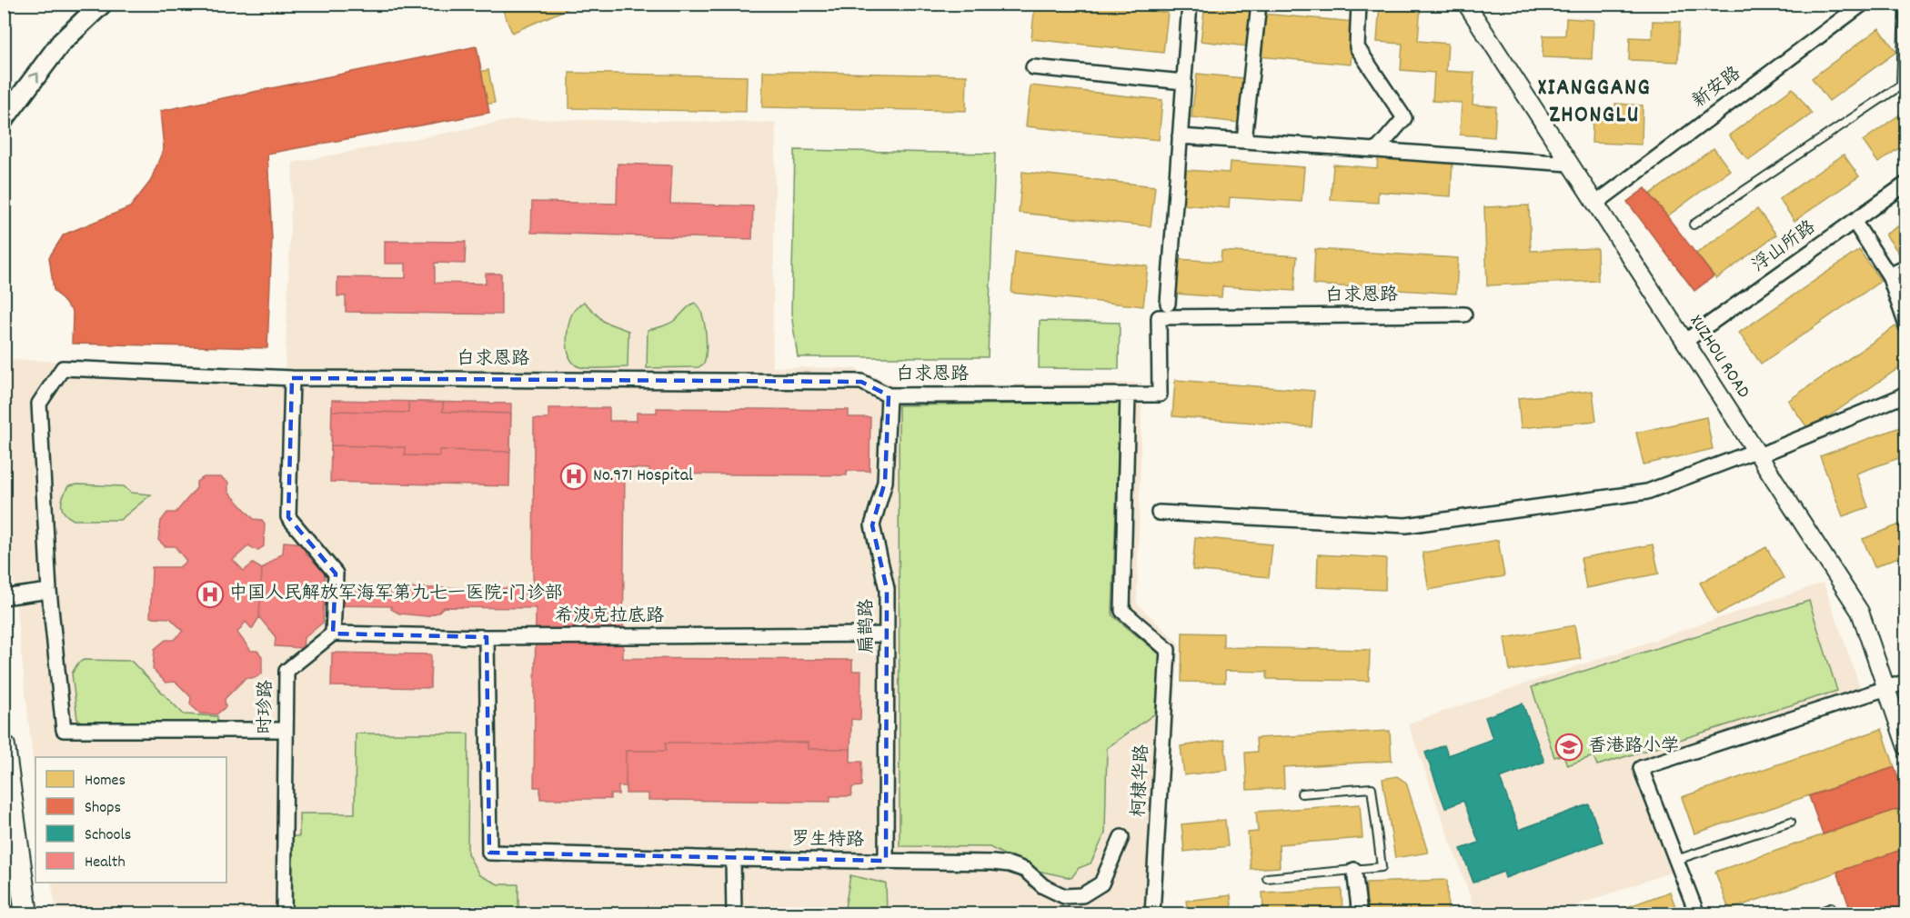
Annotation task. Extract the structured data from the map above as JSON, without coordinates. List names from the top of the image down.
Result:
{
  "streets": {
    "street": [
      "新安路",
      "浮山所路",
      "白求恩路",
      "XUZHOU ROAD",
      "希波克拉底路",
      "扁鹊路",
      "时珍路",
      "柯棣华路",
      "罗生特路"
    ]
  },
  "crossings": [
    ["新安路", "XUZHOU ROAD"],
    ["浮山所路", "XUZHOU ROAD"],
    ["白求恩路", "扁鹊路"],
    ["白求恩路", "柯棣华路"],
    ["希波克拉底路", "扁鹊路"],
    ["希波克拉底路", "时珍路"],
    ["希波克拉底路", "罗生特路"],
    ["扁鹊路", "罗生特路"]
  ],
  "districts": ["XIANGGANG ZHONGLU"],
  "places": {
    "hospital": ["No.971 Hospital", "中国人民解放军海军第九七一医院-门诊部"],
    "school or university": ["香港路小学"]
  },
  "legend": [
    "Homes",
    "Shops",
    "Schools",
    "Health"
  ]
}
